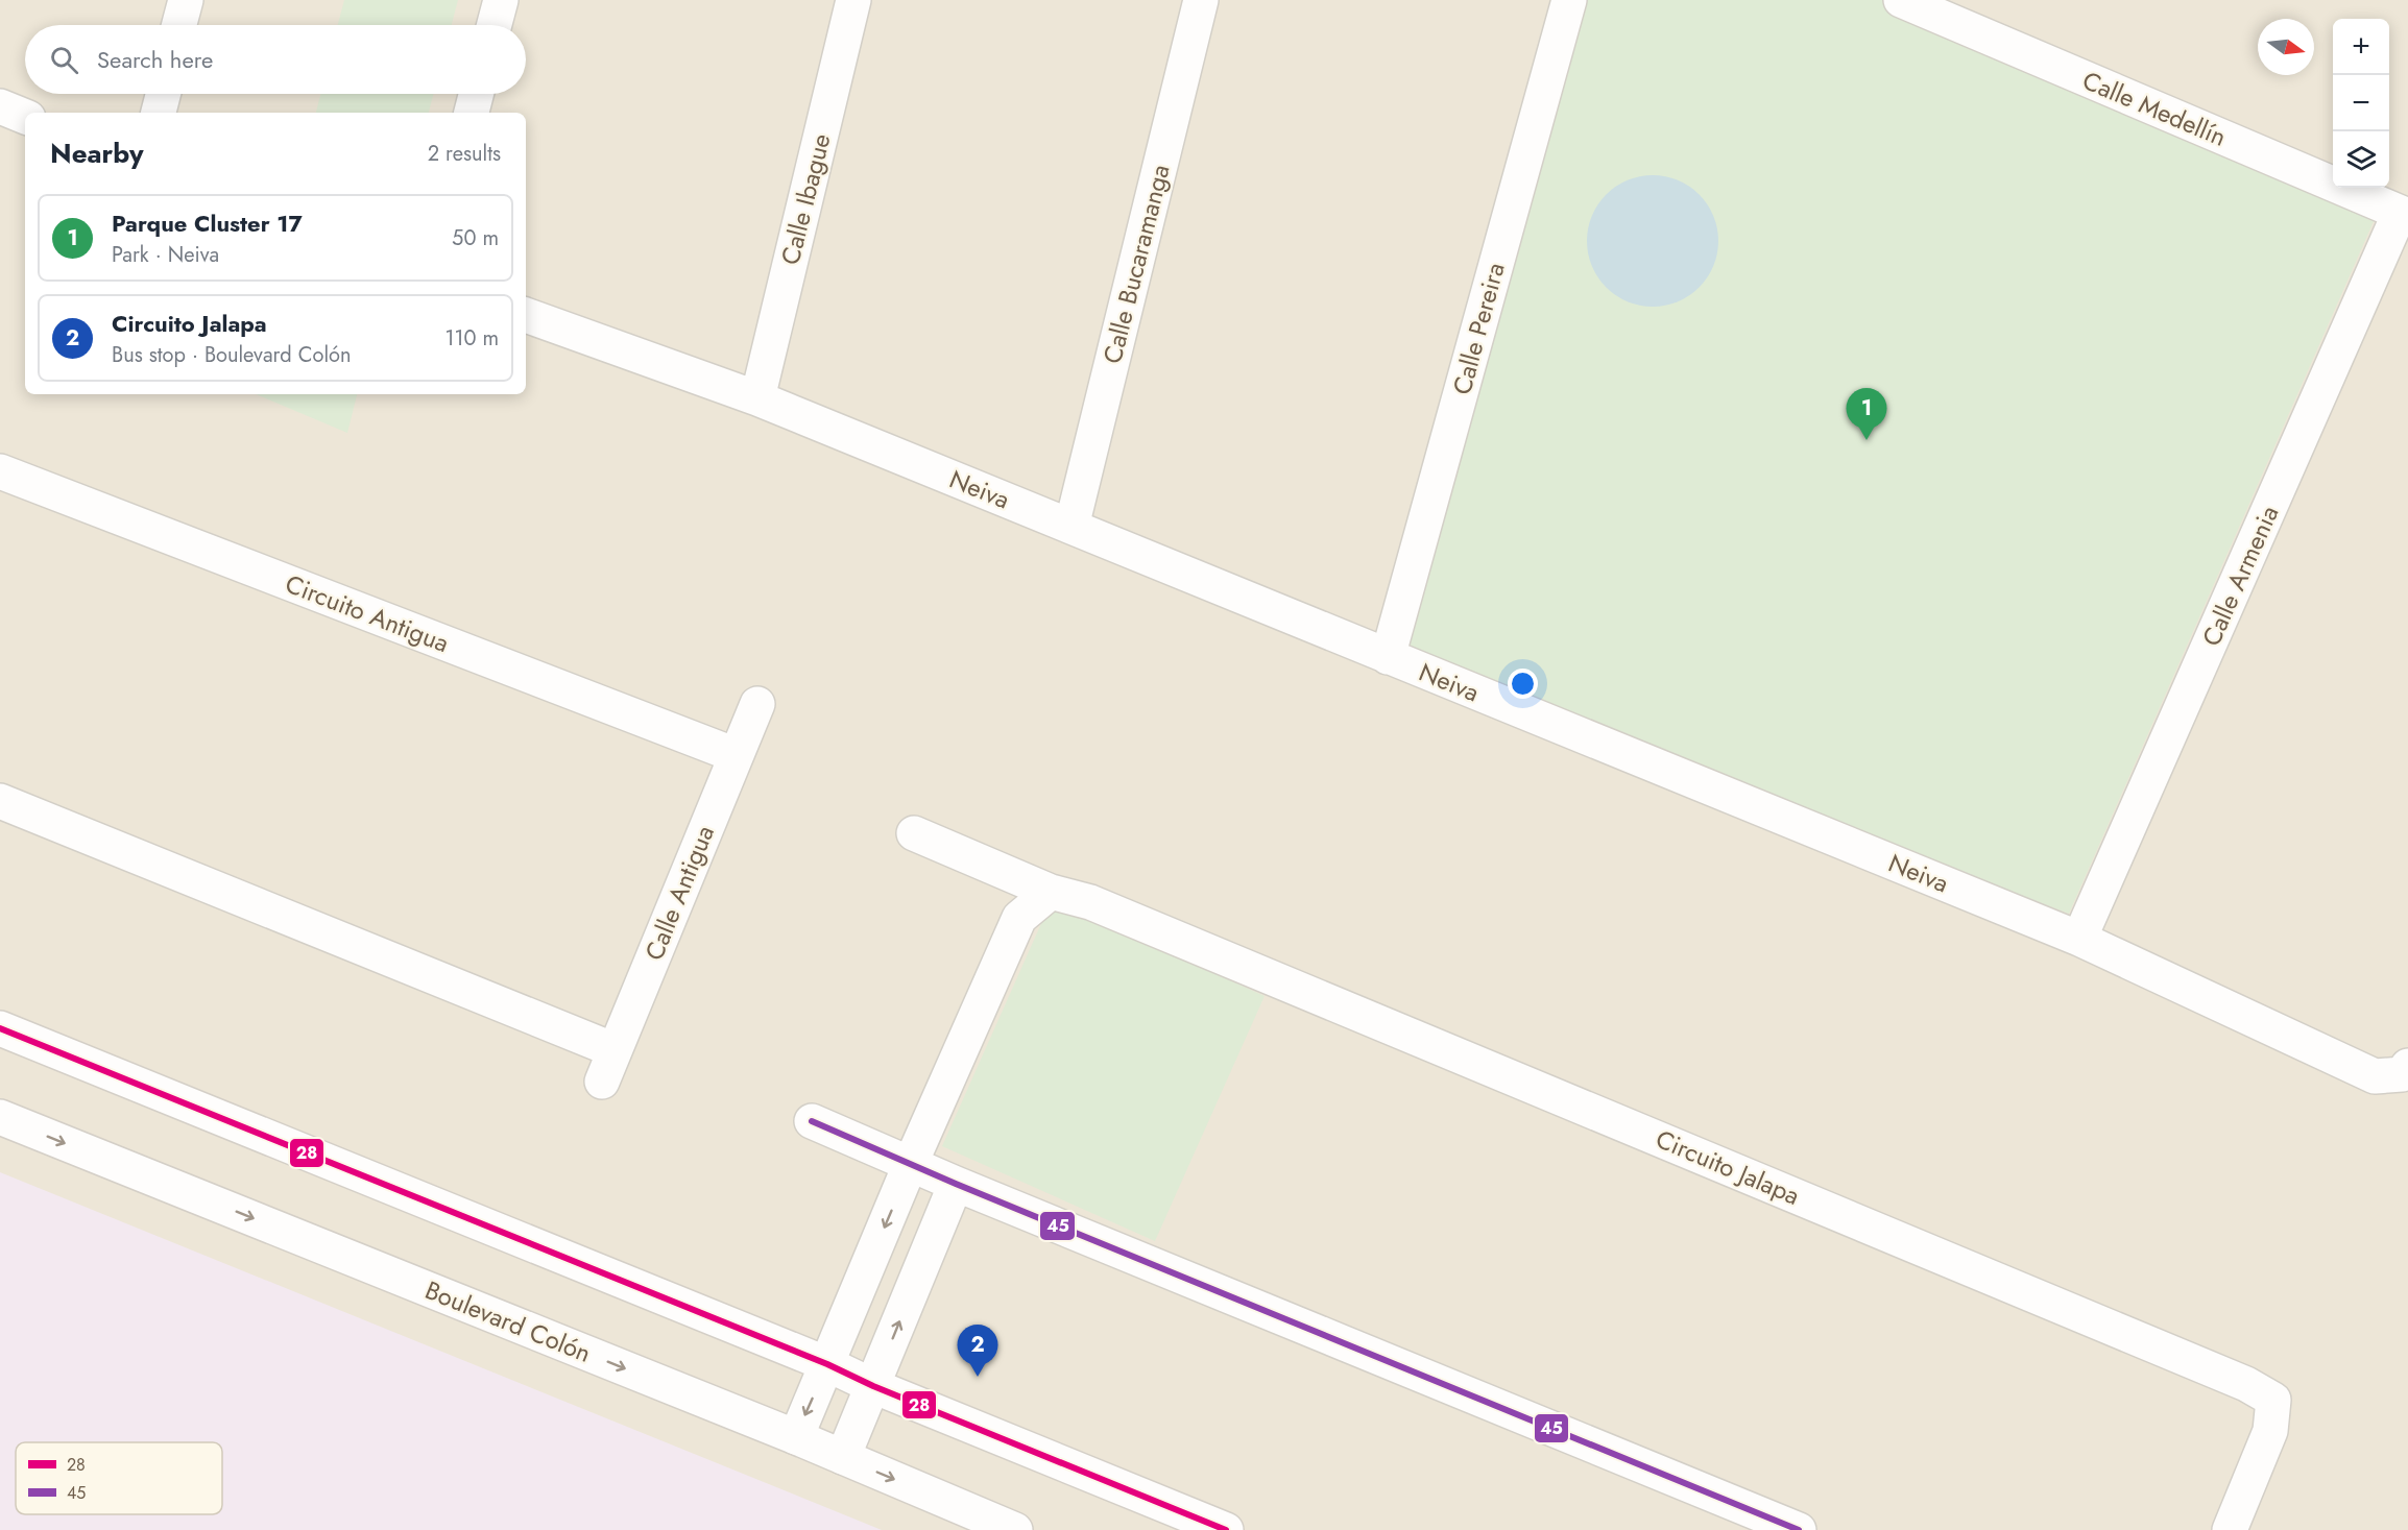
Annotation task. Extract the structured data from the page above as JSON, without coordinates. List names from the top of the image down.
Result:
{
  "streets": {
    "street": [
      "Calle Medellín",
      "Calle Ibague",
      "Calle Bucaramanga",
      "Calle Pereira",
      "Neiva",
      "Calle Armenia",
      "Circuito Antigua",
      "Calle Antigua",
      "Circuito Jalapa",
      "Boulevard Colón"
    ]
  },
  "crossings": [
    ["Calle Medellín", "Calle Armenia"],
    ["Calle Ibague", "Neiva"],
    ["Calle Bucaramanga", "Neiva"],
    ["Calle Pereira", "Neiva"],
    ["Neiva", "Calle Armenia"],
    ["Circuito Antigua", "Calle Antigua"]
  ],
  "lines": ["transit line 28", "transit line 45"],
  "legend": ["28", "45"],
  "north": "right",
  "page": {
    "map_buttons": ["+", "−"],
    "search": "Search here",
    "heading": ["Nearby", "2 results"],
    "list": [
      {
        "mark": "1",
        "name": "Parque Cluster 17",
        "note": "Park · Neiva",
        "value": "50 m"
      },
      {
        "mark": "2",
        "name": "Circuito Jalapa",
        "note": "Bus stop · Boulevard Colón",
        "value": "110 m"
      }
    ],
    "pins": ["1", "2"]
  }
}
